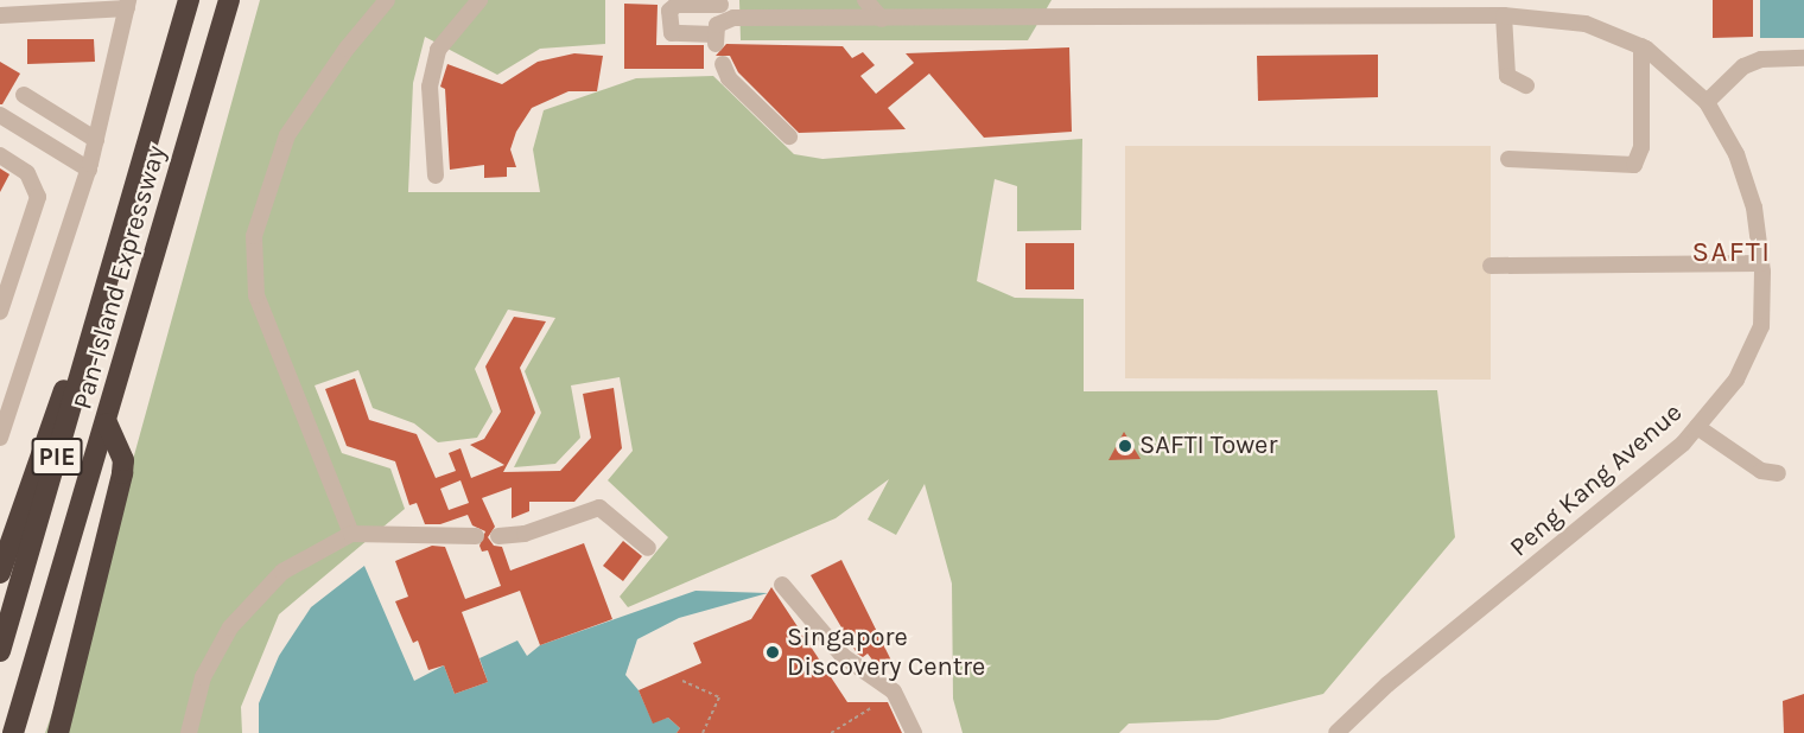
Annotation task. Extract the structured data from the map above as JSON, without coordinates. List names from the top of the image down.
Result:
{
  "streets": {
    "highway": ["Pan-Island Expressway", "PIE"],
    "lane": ["Peng Kang Avenue"]
  },
  "districts": ["SAFTI"],
  "places": ["SAFTI Tower", "Singapore Discovery Centre"]
}
